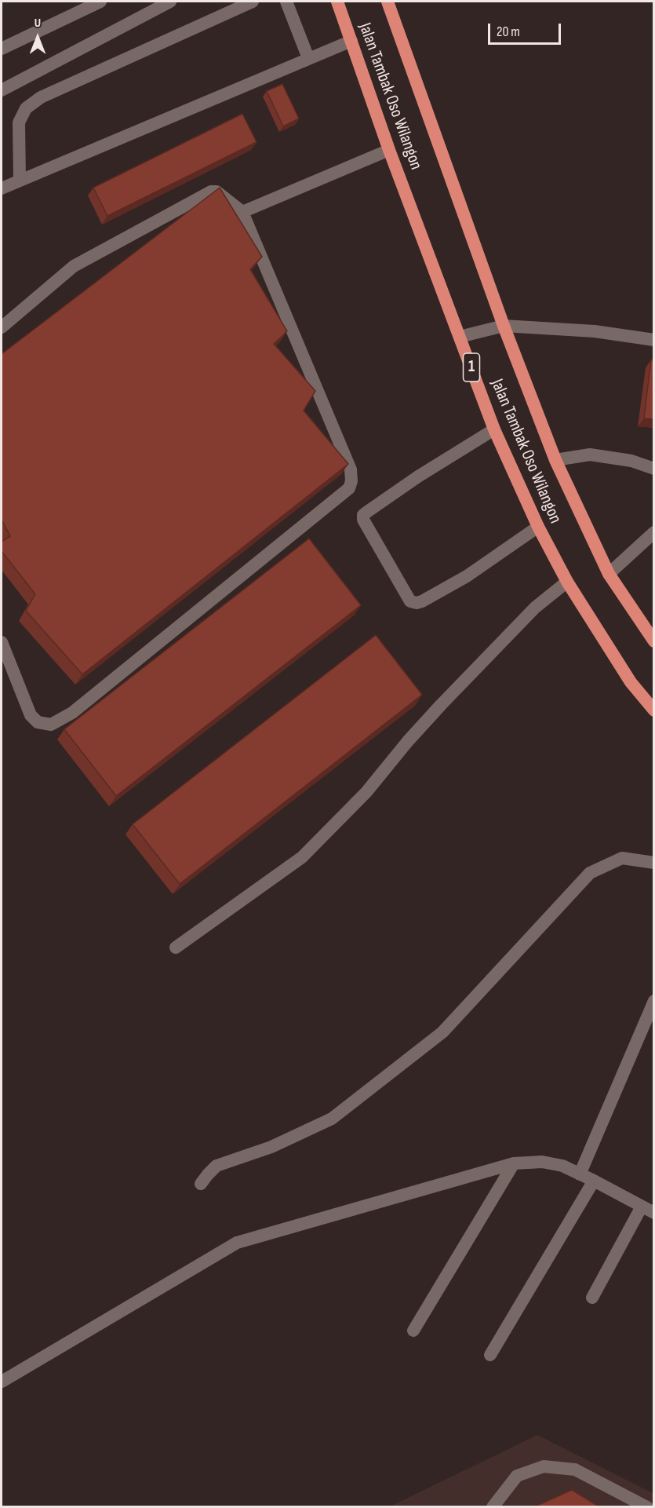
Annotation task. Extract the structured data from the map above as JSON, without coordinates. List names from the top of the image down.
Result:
{
  "streets": {
    "highway": ["Jalan Tambak Oso Wilangon", "1"]
  },
  "scale_bar": "20 m",
  "north": "top"
}
